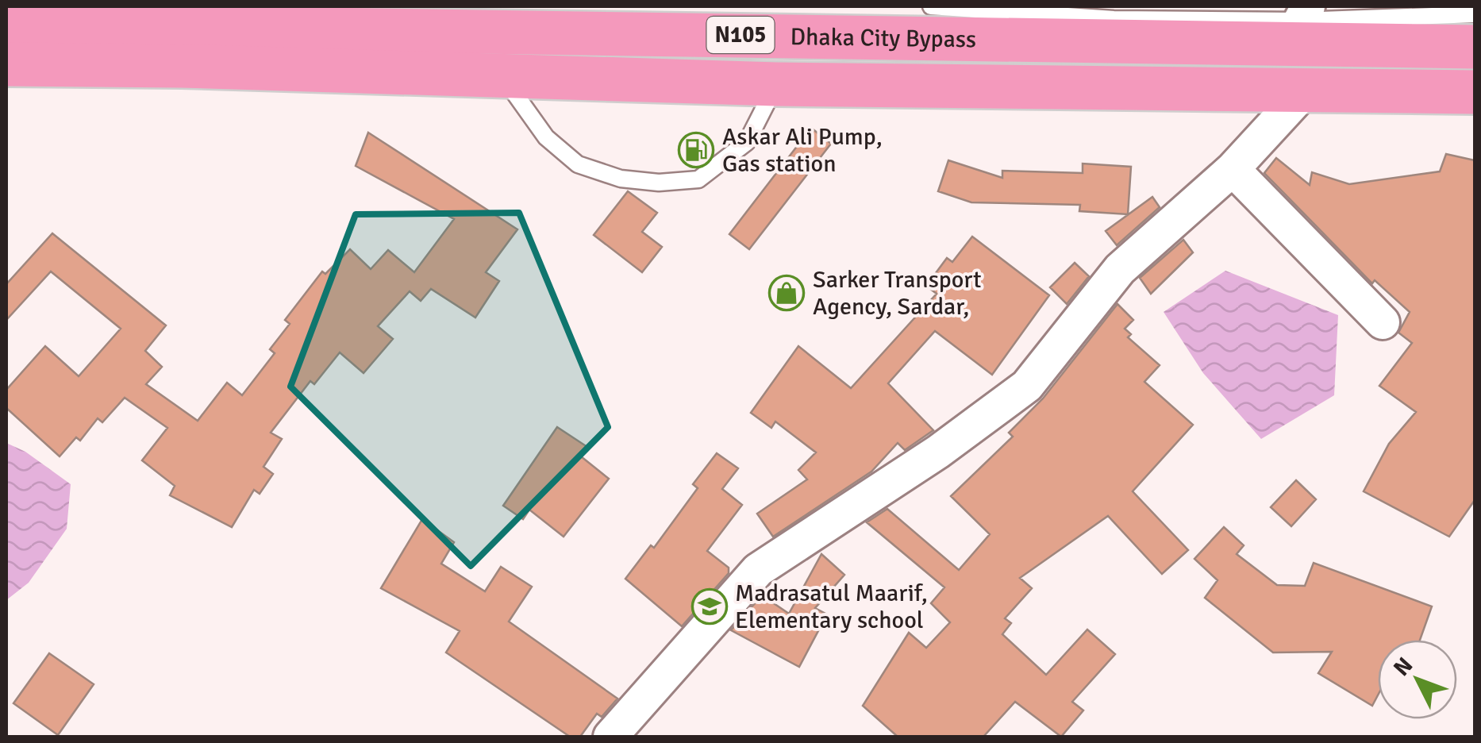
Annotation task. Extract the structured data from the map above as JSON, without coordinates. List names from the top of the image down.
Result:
{
  "streets": {
    "highway": ["N105", "Dhaka City Bypass"]
  },
  "places": {
    "fuel station": ["Askar Ali Pump, Gas station"],
    "shop": ["Sarker Transport Agency, Sardar,"],
    "school or university": ["Madrasatul Maarif, Elementary school"]
  },
  "north": "top left"
}
